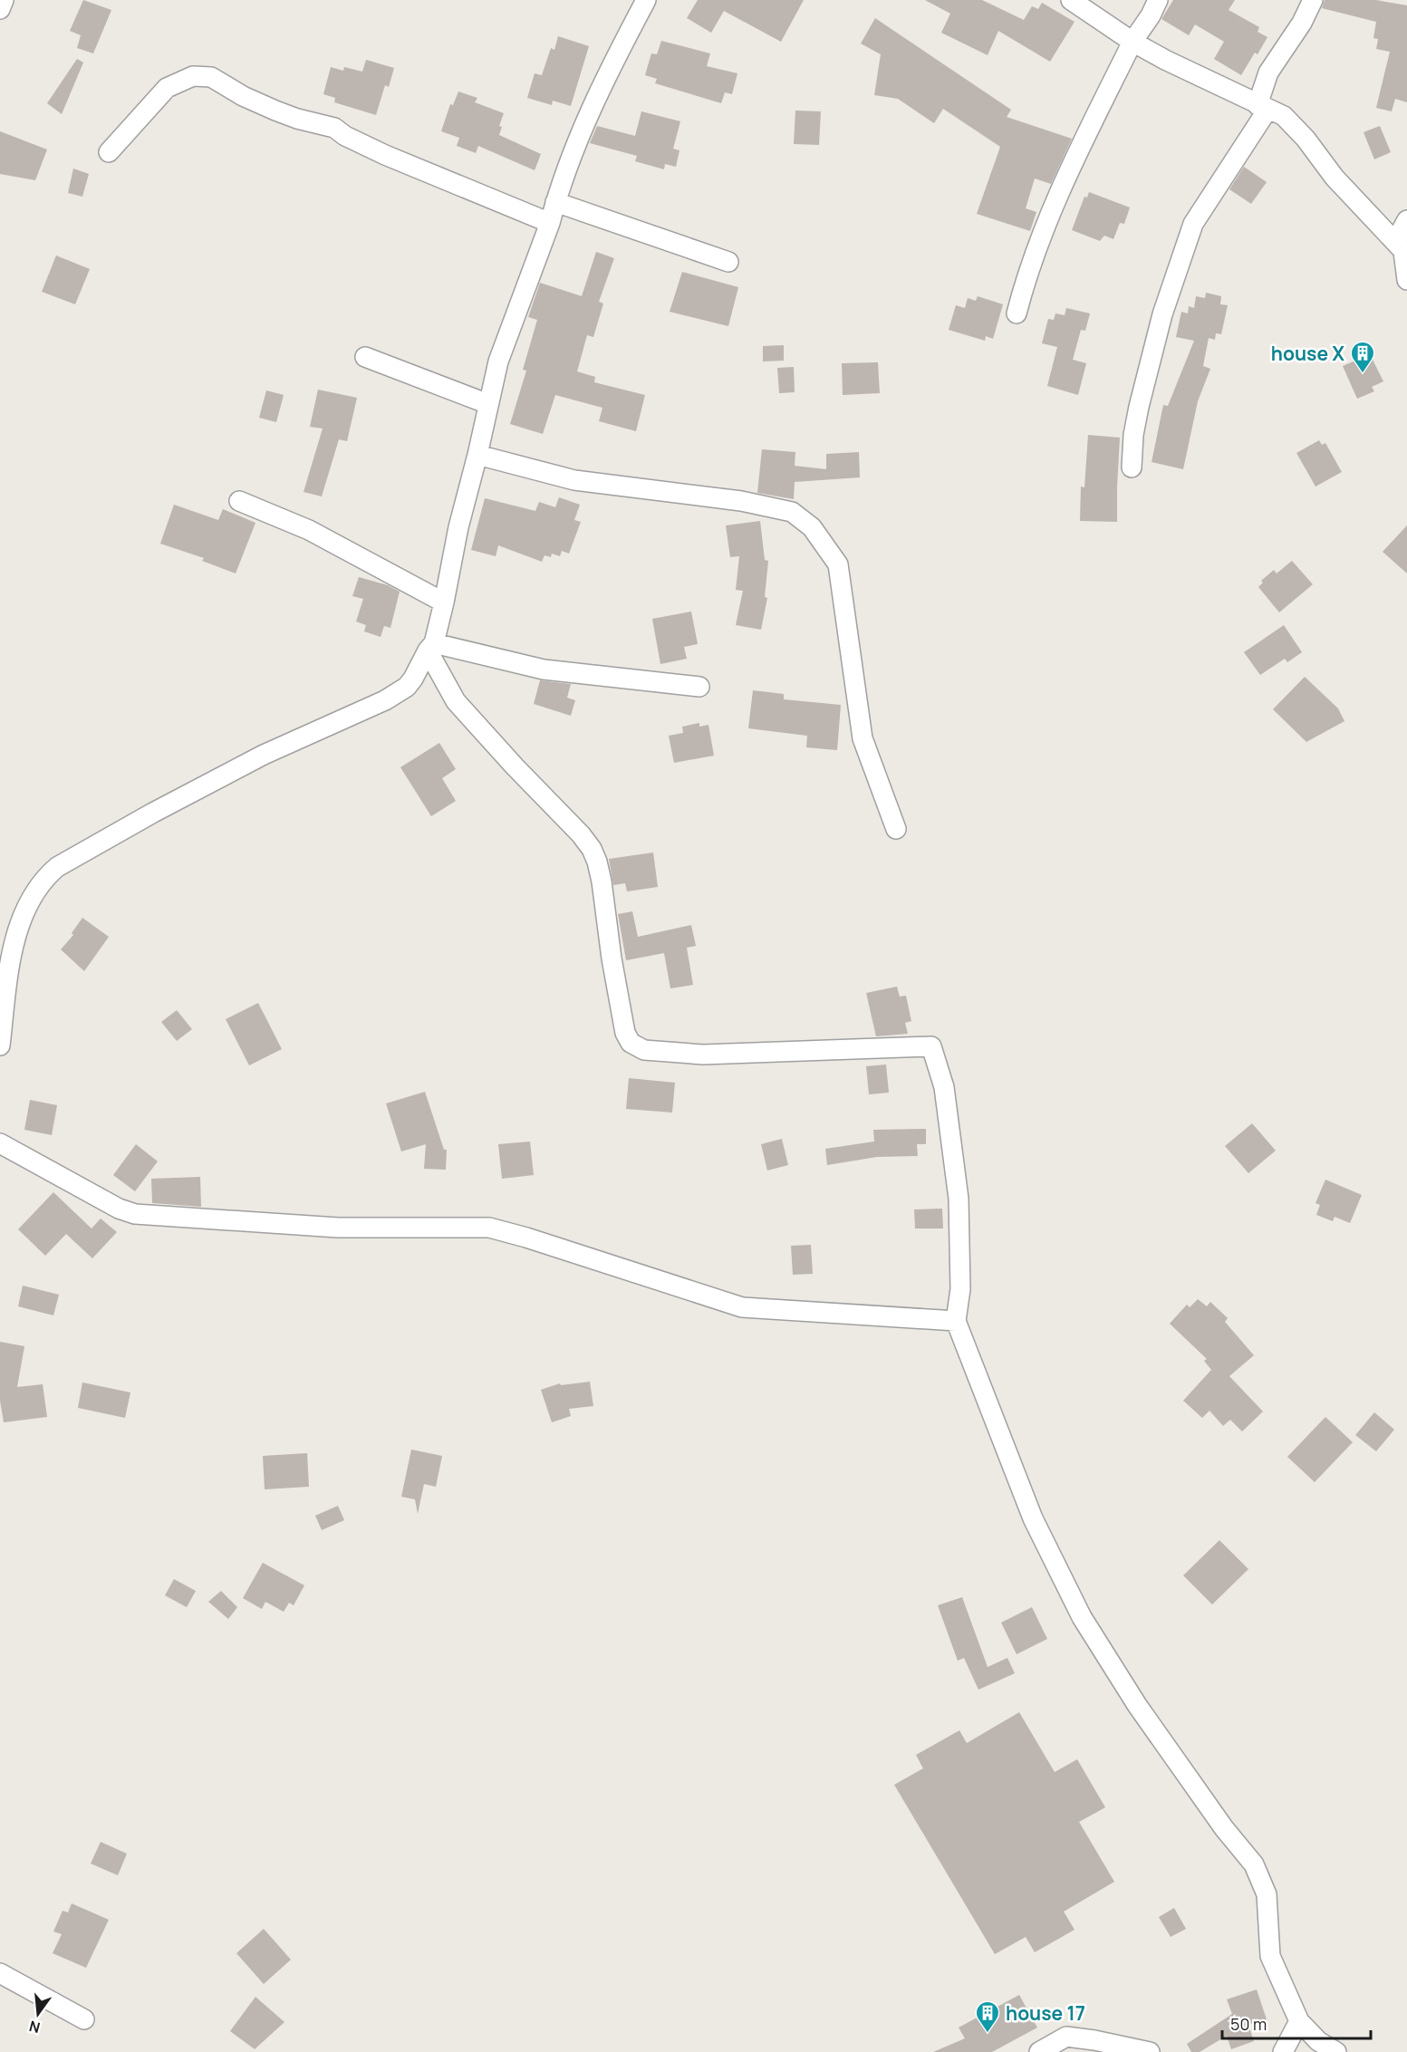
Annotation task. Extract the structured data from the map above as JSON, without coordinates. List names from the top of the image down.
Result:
{
  "places": {
    "building": ["house X", "house 17"]
  },
  "scale_bar": "50 m",
  "north": "bottom"
}
